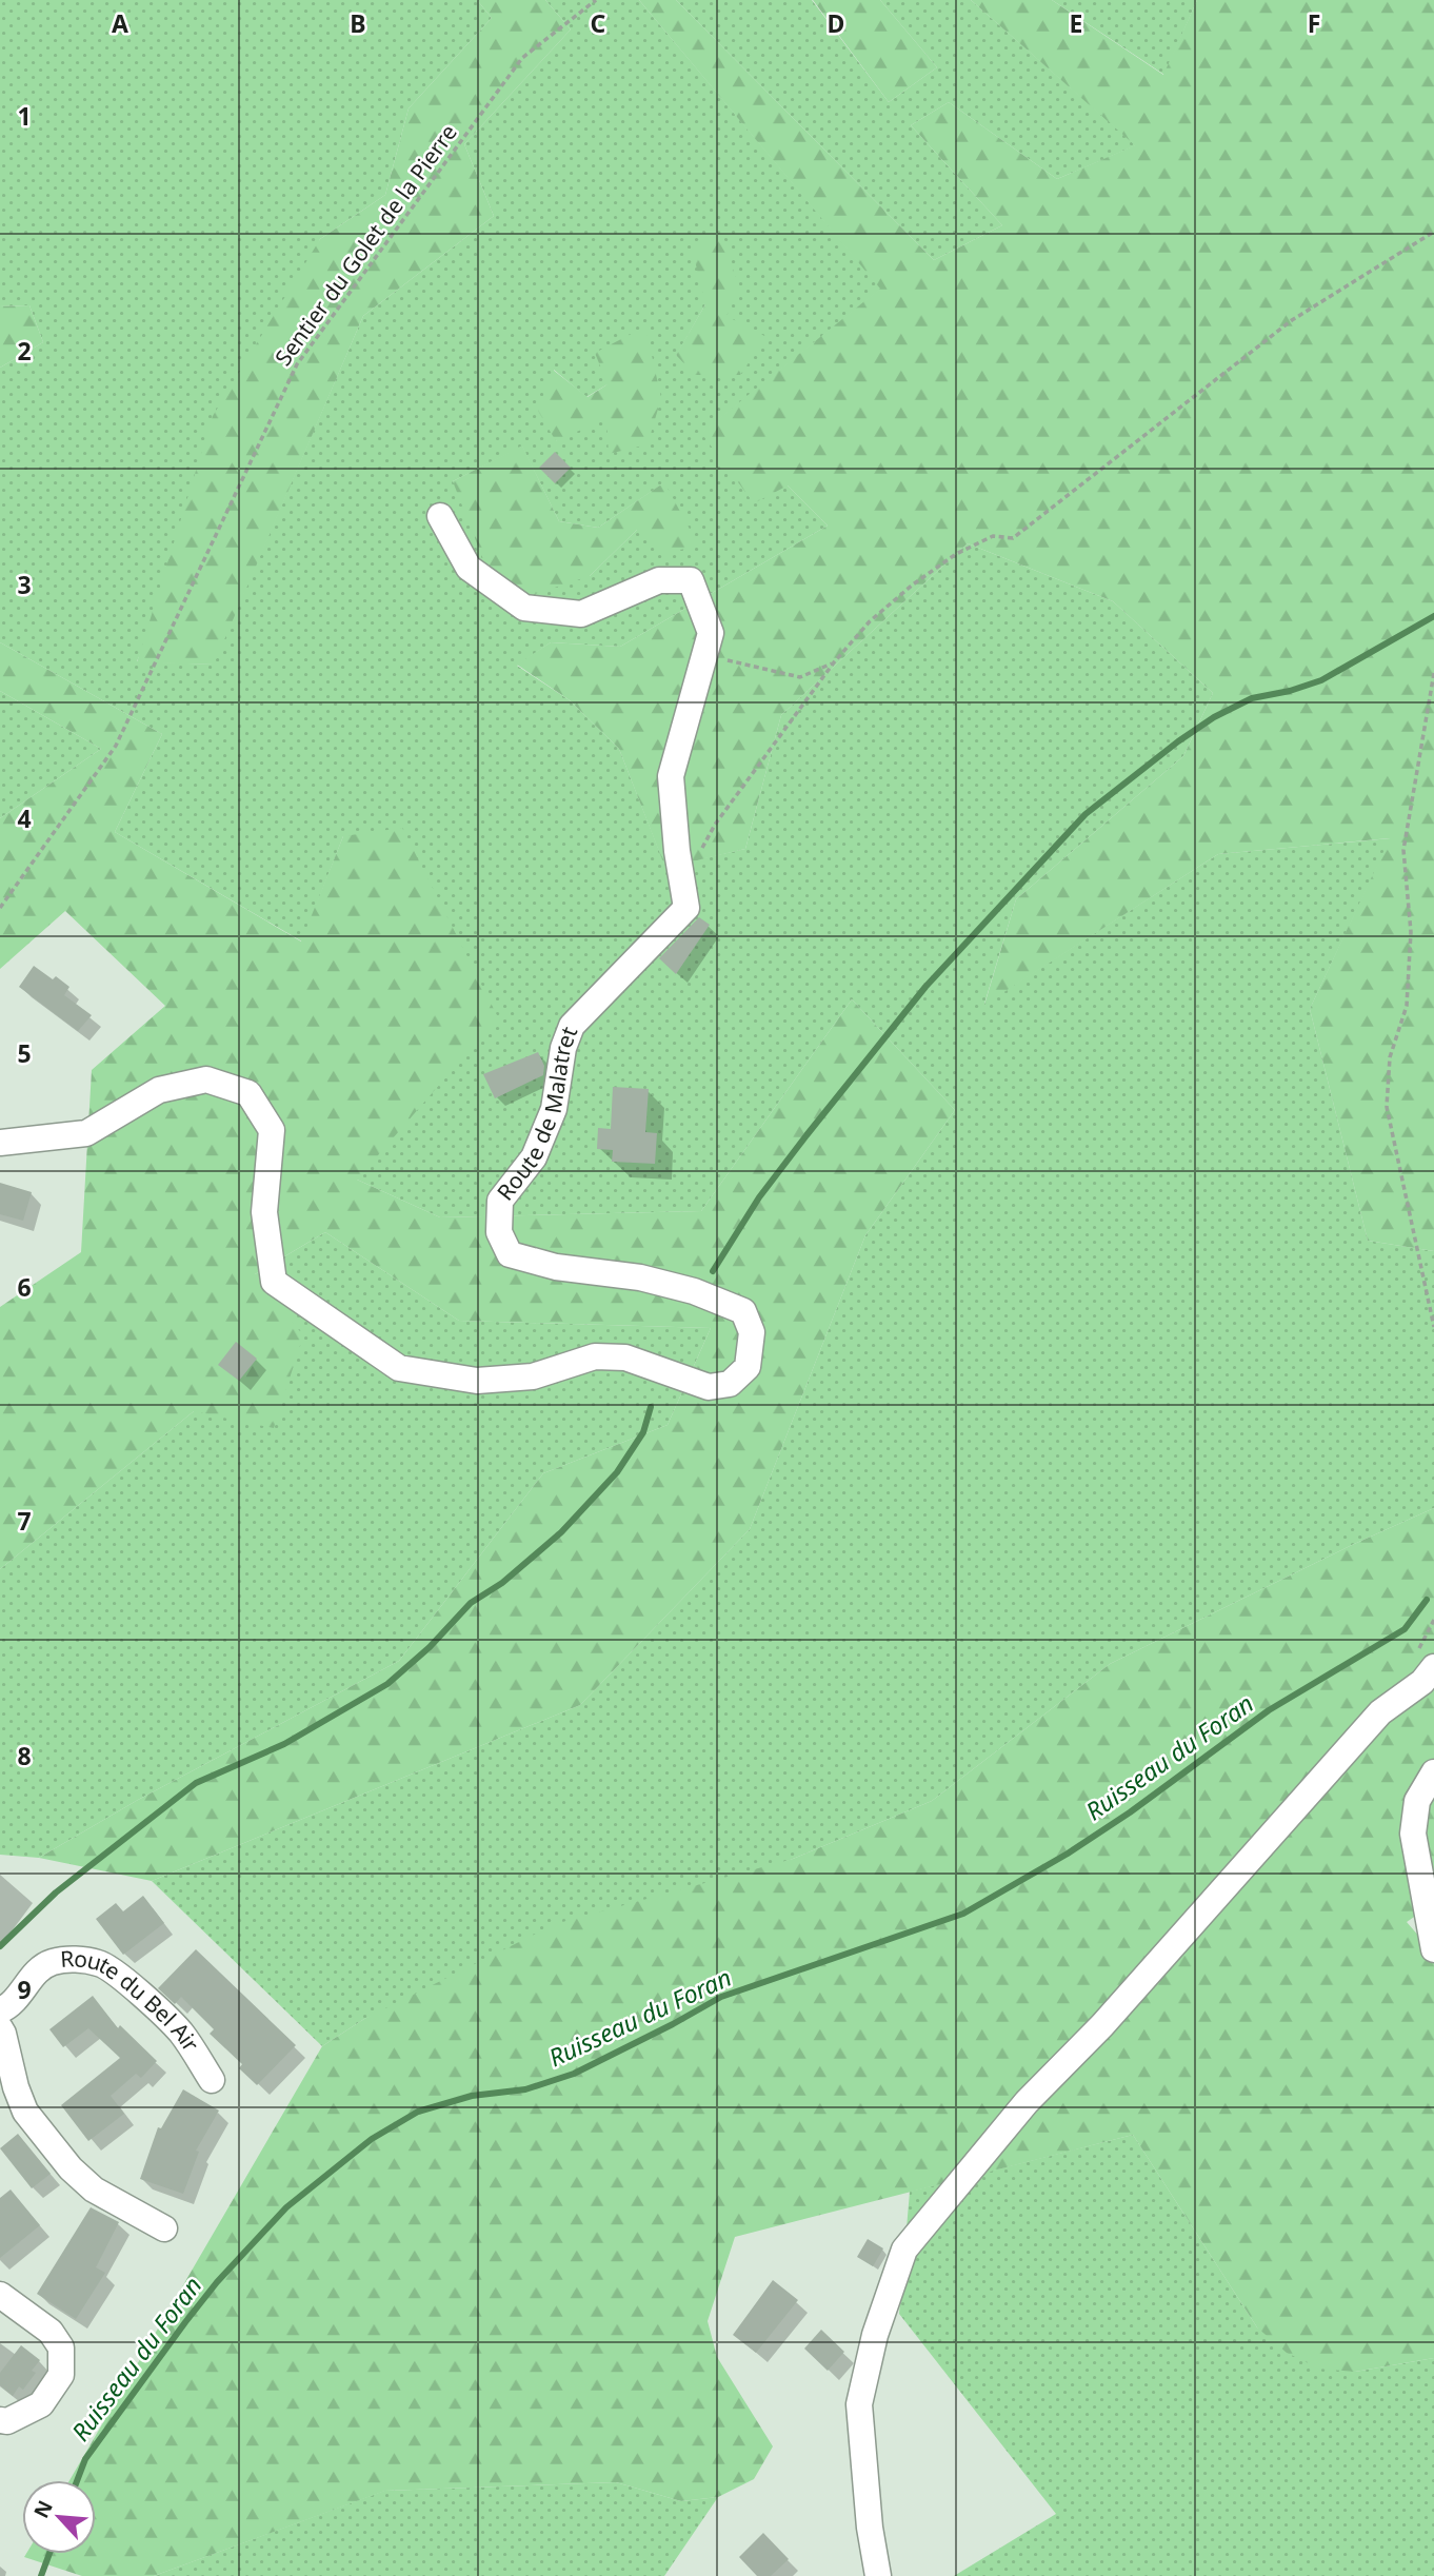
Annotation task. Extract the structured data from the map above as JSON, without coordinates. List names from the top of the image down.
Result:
{
  "streets": {
    "street": ["Route de Malatret", "Route du Bel Air"],
    "path": ["Sentier du Golet de la Pierre"]
  },
  "water": ["Ruisseau du Foran"],
  "north": "top left",
  "grid": {
    "columns": [
      "A",
      "B",
      "C",
      "D",
      "E",
      "F"
    ],
    "rows": [
      "1",
      "2",
      "3",
      "4",
      "5",
      "6",
      "7",
      "8",
      "9"
    ]
  }
}
